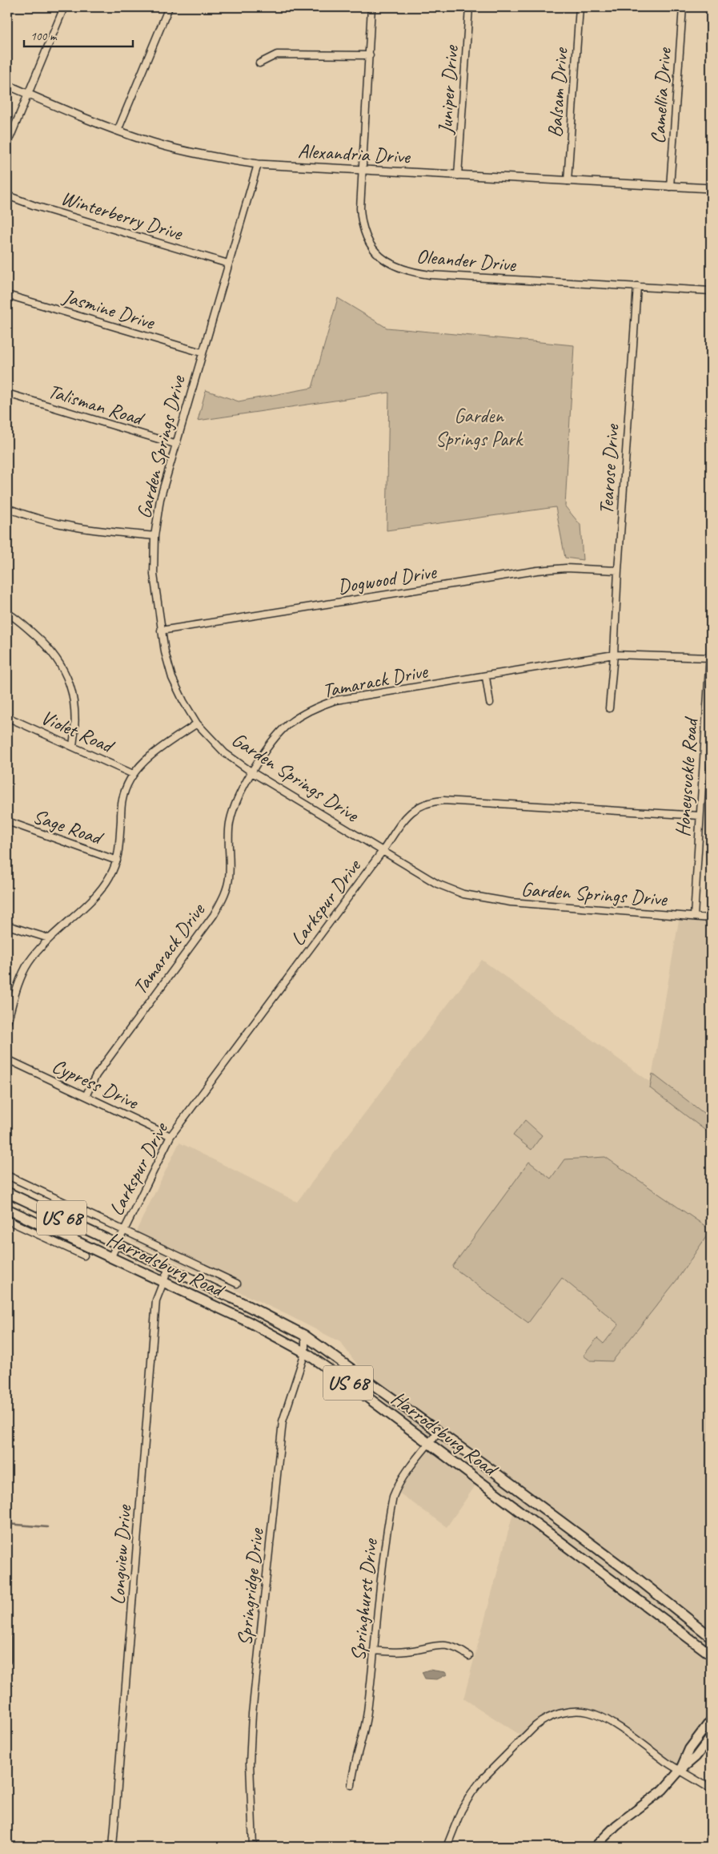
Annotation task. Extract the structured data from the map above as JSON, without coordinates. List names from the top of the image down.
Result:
{
  "streets": {
    "main road": ["US 68", "Harrodsburg Road"],
    "street": [
      "Juniper Drive",
      "Balsam Drive",
      "Camellia Drive",
      "Alexandria Drive",
      "Winterberry Drive",
      "Oleander Drive",
      "Jasmine Drive",
      "Talisman Road",
      "Garden Springs Drive",
      "Tearose Drive",
      "Dogwood Drive",
      "Tamarack Drive",
      "Violet Road",
      "Honeysuckle Road",
      "Sage Road",
      "Larkspur Drive",
      "Cypress Drive",
      "Longview Drive",
      "Springridge Drive",
      "Springhurst Drive"
    ]
  },
  "crossings": [
    ["Juniper Drive", "Alexandria Drive"],
    ["Balsam Drive", "Alexandria Drive"],
    ["Camellia Drive", "Alexandria Drive"],
    ["Alexandria Drive", "Oleander Drive"],
    ["Alexandria Drive", "Garden Springs Drive"],
    ["Winterberry Drive", "Garden Springs Drive"],
    ["Oleander Drive", "Tearose Drive"],
    ["Jasmine Drive", "Garden Springs Drive"],
    ["Talisman Road", "Garden Springs Drive"],
    ["Garden Springs Drive", "Dogwood Drive"],
    ["Garden Springs Drive", "Tamarack Drive"],
    ["Garden Springs Drive", "Honeysuckle Road"],
    ["Garden Springs Drive", "Larkspur Drive"],
    ["Tearose Drive", "Dogwood Drive"],
    ["Tearose Drive", "Tamarack Drive"],
    ["Tamarack Drive", "Honeysuckle Road"],
    ["Tamarack Drive", "Cypress Drive"],
    ["Honeysuckle Road", "Larkspur Drive"],
    ["Larkspur Drive", "Cypress Drive"],
    ["Larkspur Drive", "Harrodsburg Road"],
    ["Harrodsburg Road", "Longview Drive"],
    ["Harrodsburg Road", "Springridge Drive"],
    ["Harrodsburg Road", "Springhurst Drive"]
  ],
  "parks": ["Garden Springs Park"],
  "scale_bar": "100 m"
}
